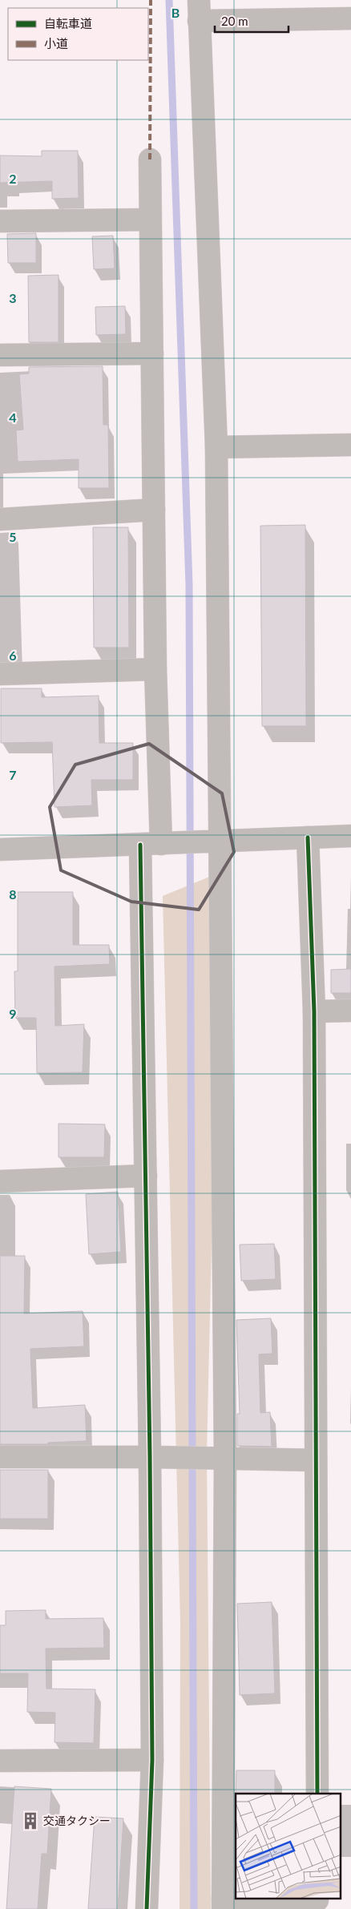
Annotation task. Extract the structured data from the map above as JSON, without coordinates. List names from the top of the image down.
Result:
{
  "places": {
    "building": ["交通タクシー"]
  },
  "legend": ["自転車道", "小道"],
  "scale_bar": "20 m",
  "grid": {
    "columns": ["B"],
    "rows": [
      "2",
      "3",
      "4",
      "5",
      "6",
      "7",
      "8",
      "9"
    ]
  }
}
